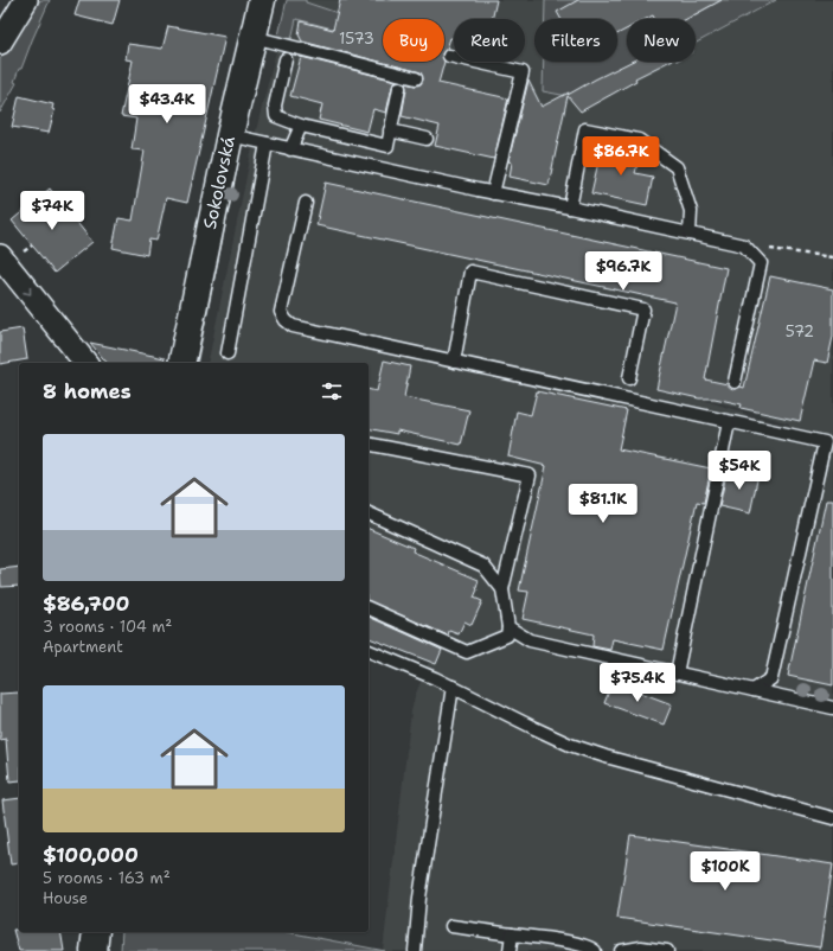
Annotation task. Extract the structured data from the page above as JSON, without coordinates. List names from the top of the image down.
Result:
{
  "streets": {
    "main road": ["Sokolovská"]
  },
  "house_numbers": ["1573", "572"],
  "page": {
    "chip": [
      "Buy",
      "Rent",
      "Filters",
      "New"
    ],
    "price": [
      "$43.4K",
      "$86.7K",
      "$74K",
      "$96.7K",
      "$54K",
      "$81.1K",
      "$75.4K",
      "$100K"
    ],
    "heading": "8 homes",
    "list": [
      {
        "name": "$86,700",
        "note": "3 rooms · 104 m² · Apartment"
      },
      {
        "name": "$100,000",
        "note": "5 rooms · 163 m² · House"
      }
    ]
  }
}
